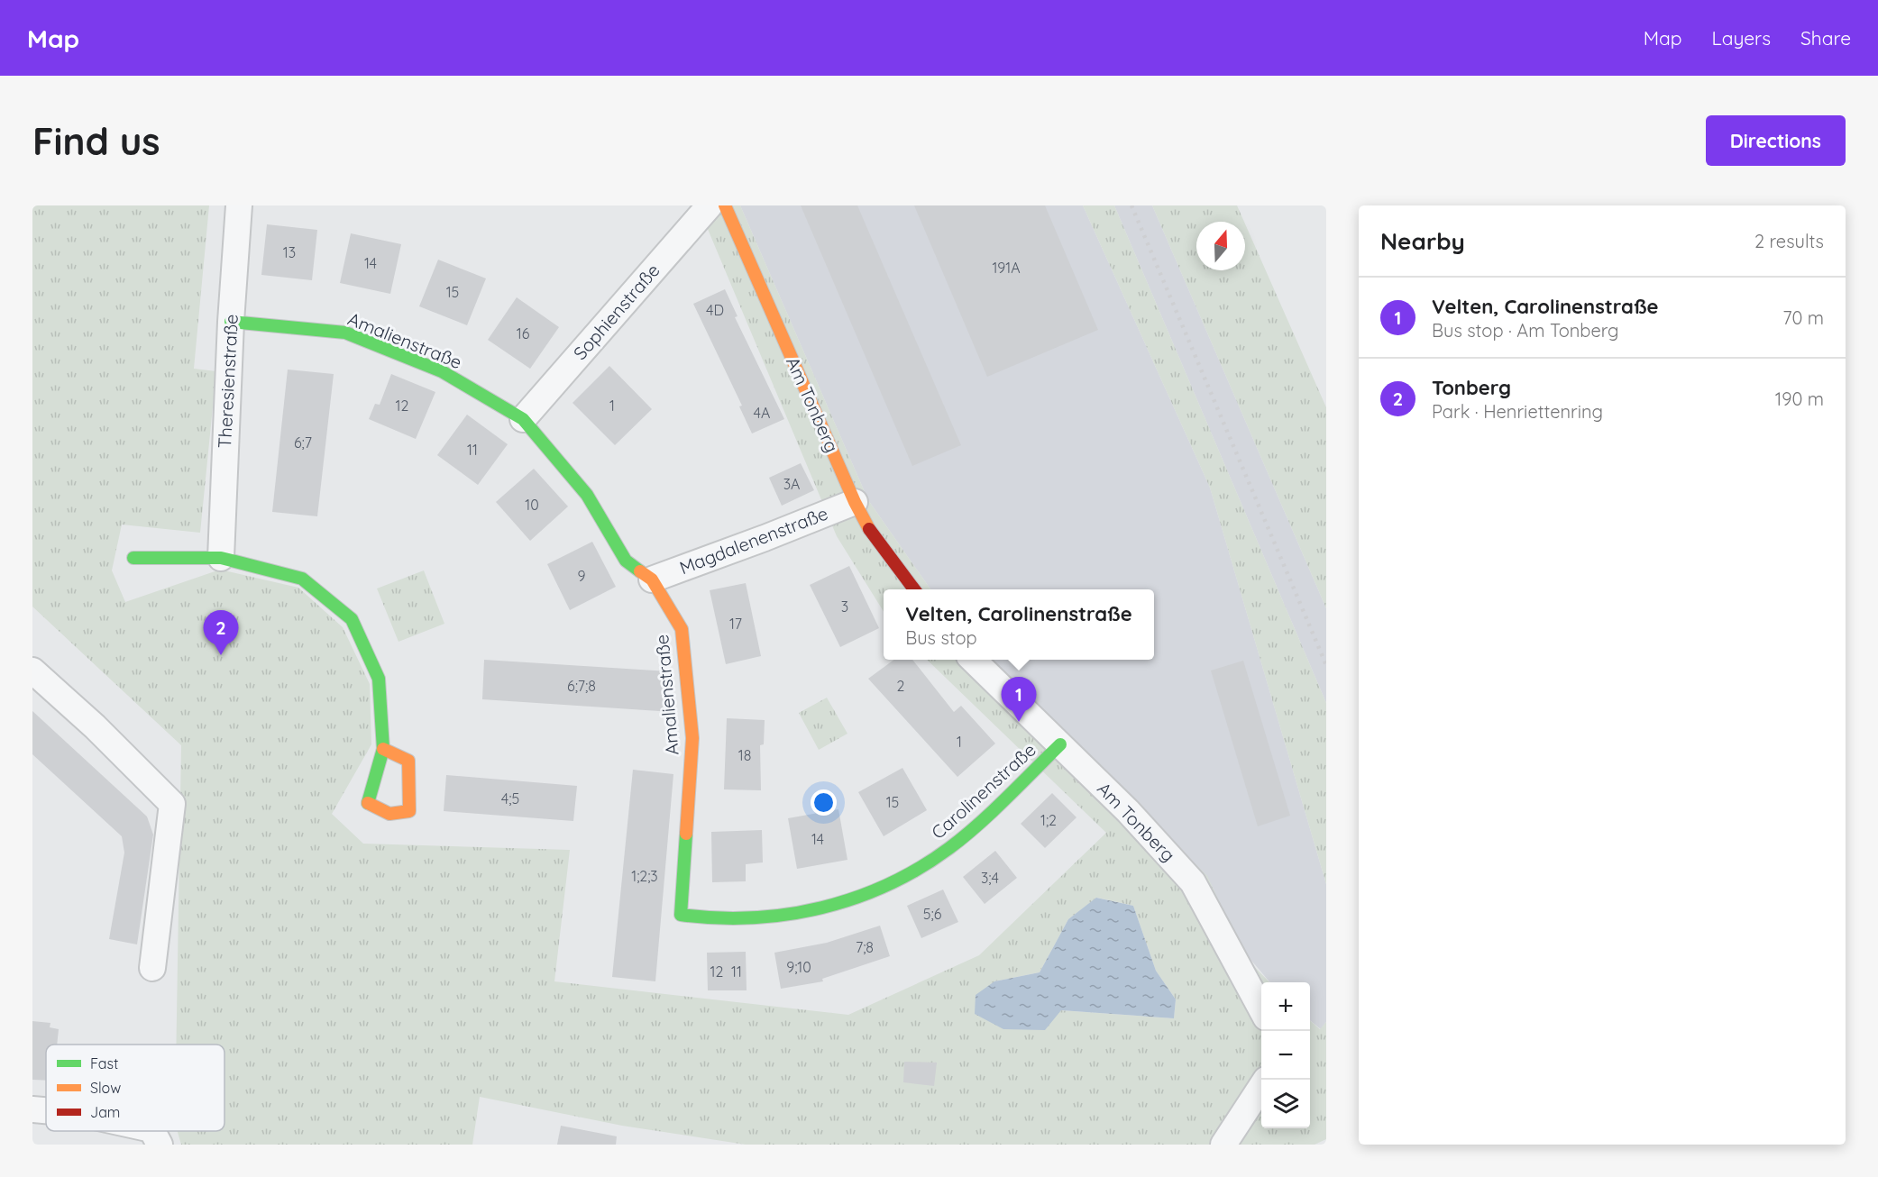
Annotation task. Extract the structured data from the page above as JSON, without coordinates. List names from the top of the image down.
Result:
{
  "streets": {
    "street": [
      "Sophienstraße",
      "Amalienstraße",
      "Theresienstraße",
      "Am Tonberg",
      "Magdalenenstraße",
      "Carolinenstraße"
    ]
  },
  "crossings": [
    ["Sophienstraße", "Amalienstraße"],
    ["Amalienstraße", "Theresienstraße"],
    ["Amalienstraße", "Magdalenenstraße"],
    ["Amalienstraße", "Carolinenstraße"],
    ["Am Tonberg", "Magdalenenstraße"],
    ["Am Tonberg", "Carolinenstraße"]
  ],
  "house_numbers": [
    "13",
    "14",
    "191A",
    "15",
    "4D",
    "16",
    "12",
    "1",
    "4A",
    "6;7",
    "11",
    "3A",
    "10",
    "9",
    "3",
    "17",
    "6;7;8",
    "2",
    "1",
    "18",
    "4;5",
    "15",
    "1;2",
    "14",
    "1;2;3",
    "3;4",
    "5;6",
    "7;8",
    "9;10",
    "12",
    "11"
  ],
  "legend": ["Fast", "Slow", "Jam"],
  "north": "top",
  "page": {
    "header": "Map",
    "nav": ["Map", "Layers", "Share"],
    "buttons": "Directions",
    "title": "Find us",
    "heading": ["Nearby", "2 results"],
    "list": [
      {
        "mark": "1",
        "name": "Velten, Carolinenstraße",
        "note": "Bus stop · Am Tonberg",
        "value": "70 m"
      },
      {
        "mark": "2",
        "name": "Tonberg",
        "note": "Park · Henriettenring",
        "value": "190 m"
      }
    ],
    "popup": ["Velten, Carolinenstraße", "Bus stop"],
    "pins": ["2", "1"],
    "map_buttons": ["+", "−"]
  }
}
